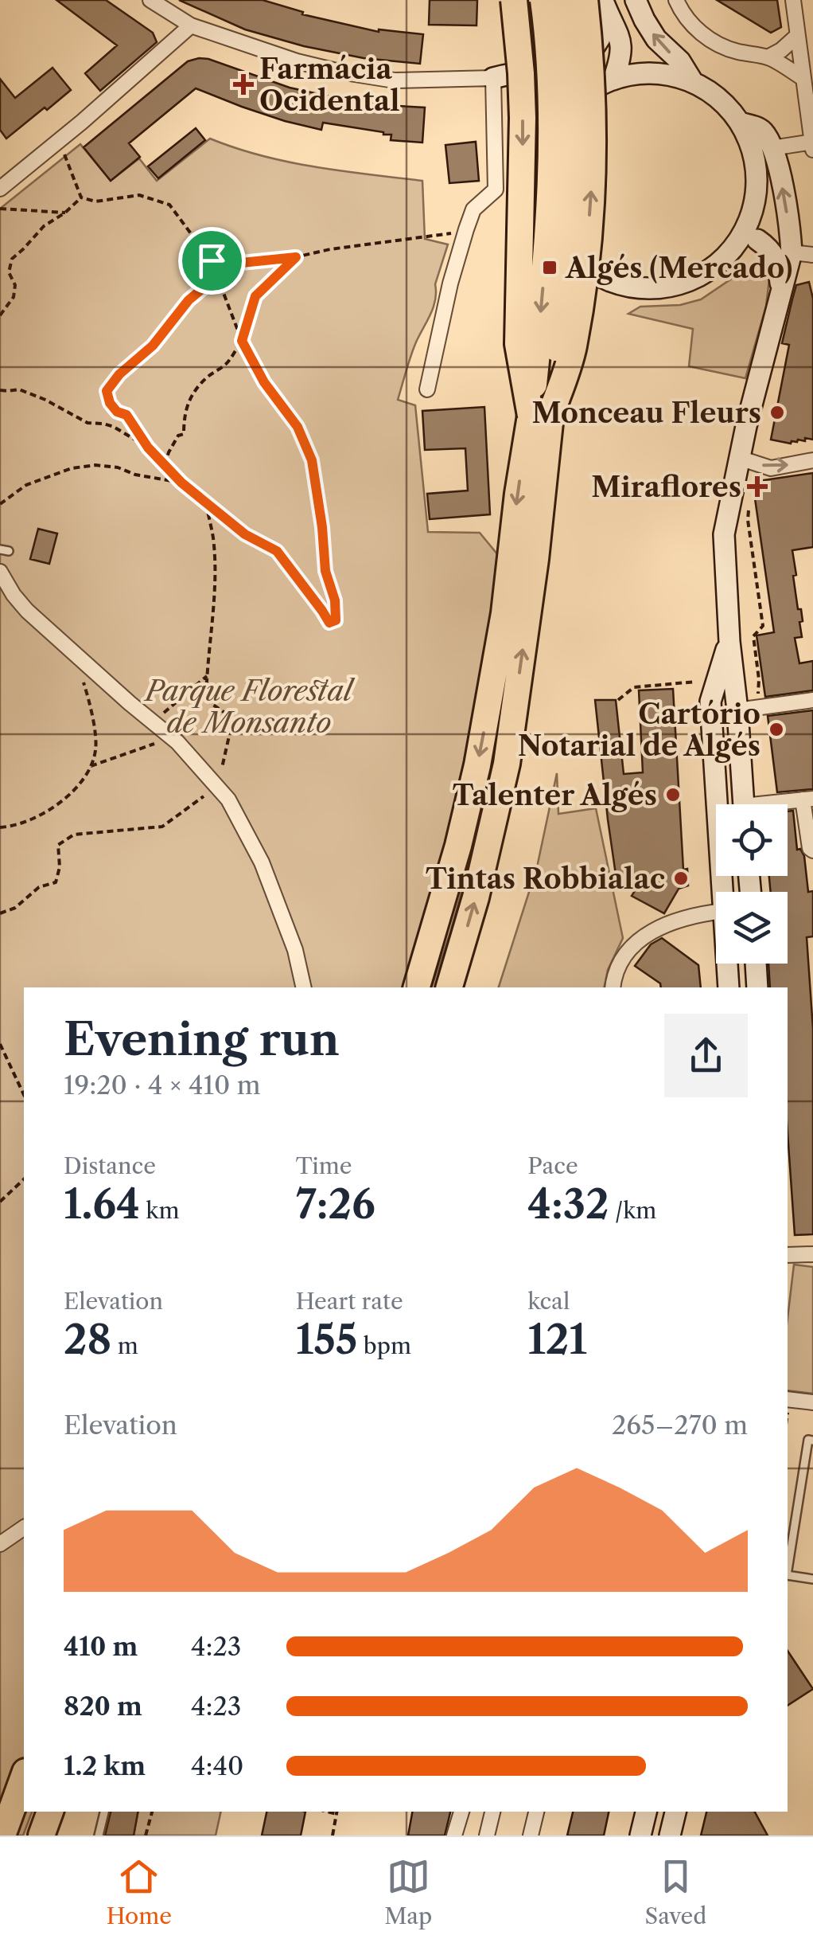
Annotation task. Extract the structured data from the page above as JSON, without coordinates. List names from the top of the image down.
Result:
{
  "parks": ["Parque Florestal de Monsanto"],
  "places": {
    "health": ["Farmácia Ocidental", "Miraflores"],
    "transit": ["Algés (Mercado)"],
    "other": [
      "Monceau Fleurs",
      "Cartório Notarial de Algés",
      "Talenter Algés",
      "Tintas Robbialac"
    ]
  },
  "page": {
    "heading": ["Evening run", "19:20 · 4 × 410 m"],
    "stats": [
      ["Distance", "1.64 km"],
      ["Time", "7:26"],
      ["Pace", "4:32 /km"],
      ["Elevation", "28 m"],
      ["Heart rate", "155 bpm"],
      ["kcal", "121"]
    ],
    "chart": ["Elevation", "265–270 m"],
    "list": [
      {
        "name": "410 m",
        "note": "4:23"
      },
      {
        "name": "820 m",
        "note": "4:23"
      },
      {
        "name": "1.2 km",
        "note": "4:40"
      }
    ],
    "tabs": ["Home", "Map", "Saved"]
  }
}
